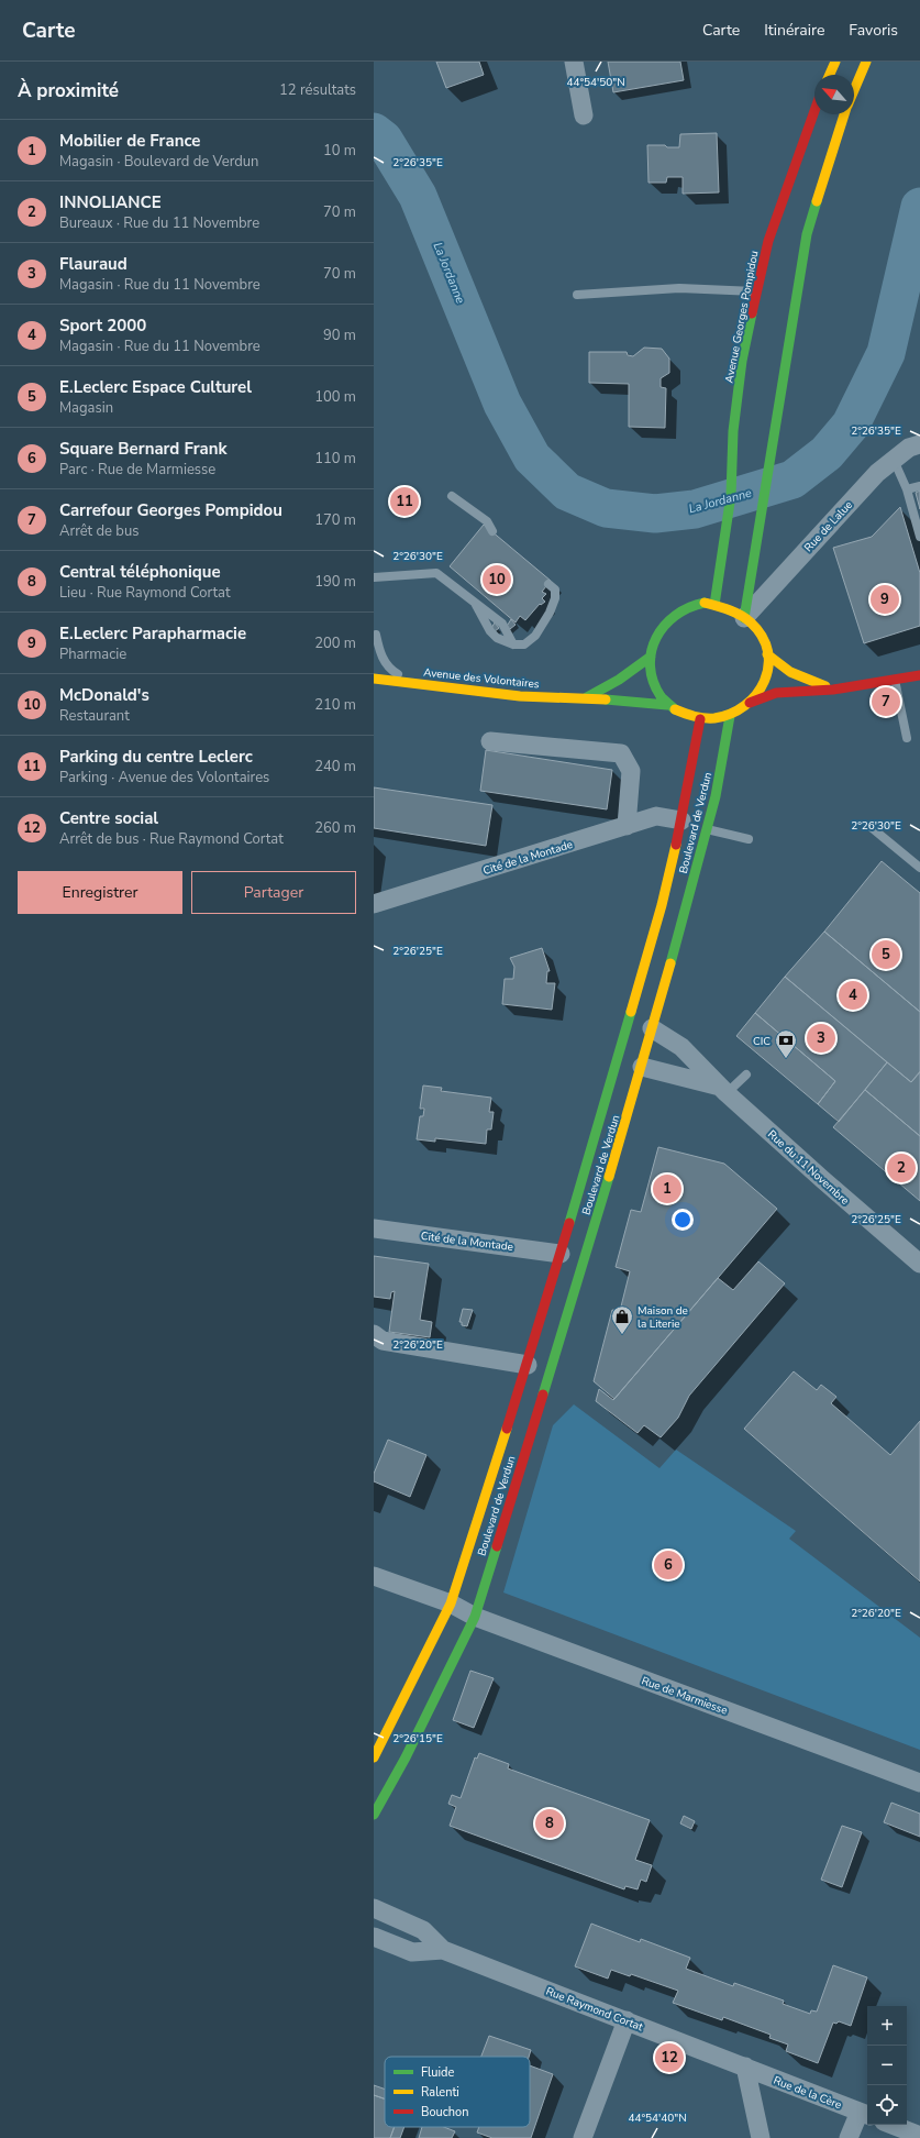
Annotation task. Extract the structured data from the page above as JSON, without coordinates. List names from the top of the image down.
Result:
{
  "streets": {
    "main road": ["Avenue Georges Pompidou", "Avenue des Volontaires", "Boulevard de Verdun"],
    "street": [
      "Rue de Lalue",
      "Cité de la Montade",
      "Rue du 11 Novembre",
      "Rue de Marmiesse",
      "Rue Raymond Cortat",
      "Rue de la Cère"
    ]
  },
  "crossings": [
    ["Avenue Georges Pompidou", "Rue de Lalue"],
    ["Avenue Georges Pompidou", "Avenue des Volontaires"],
    ["Avenue Georges Pompidou", "Boulevard de Verdun"],
    ["Rue de Lalue", "Avenue des Volontaires"],
    ["Rue de Lalue", "Boulevard de Verdun"],
    ["Avenue des Volontaires", "Boulevard de Verdun"],
    ["Boulevard de Verdun", "Cité de la Montade"],
    ["Boulevard de Verdun", "Rue du 11 Novembre"],
    ["Boulevard de Verdun", "Rue de Marmiesse"],
    ["Rue Raymond Cortat", "Rue de la Cère"]
  ],
  "water": ["La Jordanne"],
  "places": {
    "bank": ["CIC"],
    "shop": ["Maison de la Literie"]
  },
  "legend": ["Fluide", "Ralenti", "Bouchon"],
  "north": "top left",
  "page": {
    "header": "Carte",
    "nav": ["Carte", "Itinéraire", "Favoris"],
    "heading": ["À proximité", "12 résultats"],
    "list": [
      {
        "mark": "1",
        "name": "Mobilier de France",
        "note": "Magasin · Boulevard de Verdun",
        "value": "10 m"
      },
      {
        "mark": "2",
        "name": "INNOLIANCE",
        "note": "Bureaux · Rue du 11 Novembre",
        "value": "70 m"
      },
      {
        "mark": "3",
        "name": "Flauraud",
        "note": "Magasin · Rue du 11 Novembre",
        "value": "70 m"
      },
      {
        "mark": "4",
        "name": "Sport 2000",
        "note": "Magasin · Rue du 11 Novembre",
        "value": "90 m"
      },
      {
        "mark": "5",
        "name": "E.Leclerc Espace Culturel",
        "note": "Magasin",
        "value": "100 m"
      },
      {
        "mark": "6",
        "name": "Square Bernard Frank",
        "note": "Parc · Rue de Marmiesse",
        "value": "110 m"
      },
      {
        "mark": "7",
        "name": "Carrefour Georges Pompidou",
        "note": "Arrêt de bus",
        "value": "170 m"
      },
      {
        "mark": "8",
        "name": "Central téléphonique",
        "note": "Lieu · Rue Raymond Cortat",
        "value": "190 m"
      },
      {
        "mark": "9",
        "name": "E.Leclerc Parapharmacie",
        "note": "Pharmacie",
        "value": "200 m"
      },
      {
        "mark": "10",
        "name": "McDonald's",
        "note": "Restaurant",
        "value": "210 m"
      },
      {
        "mark": "11",
        "name": "Parking du centre Leclerc",
        "note": "Parking · Avenue des Volontaires",
        "value": "240 m"
      },
      {
        "mark": "12",
        "name": "Centre social",
        "note": "Arrêt de bus · Rue Raymond Cortat",
        "value": "260 m"
      }
    ],
    "pins": [
      "11",
      "10",
      "9",
      "7",
      "5",
      "4",
      "3",
      "2",
      "1",
      "6",
      "8",
      "12"
    ],
    "buttons": ["Enregistrer", "Partager"],
    "map_buttons": ["+", "−"]
  },
  "coordinates": [
    "44°54'50\"N",
    "2°26'35\"E",
    "2°26'30\"E",
    "2°26'25\"E",
    "2°26'20\"E",
    "2°26'15\"E",
    "44°54'40\"N"
  ]
}
